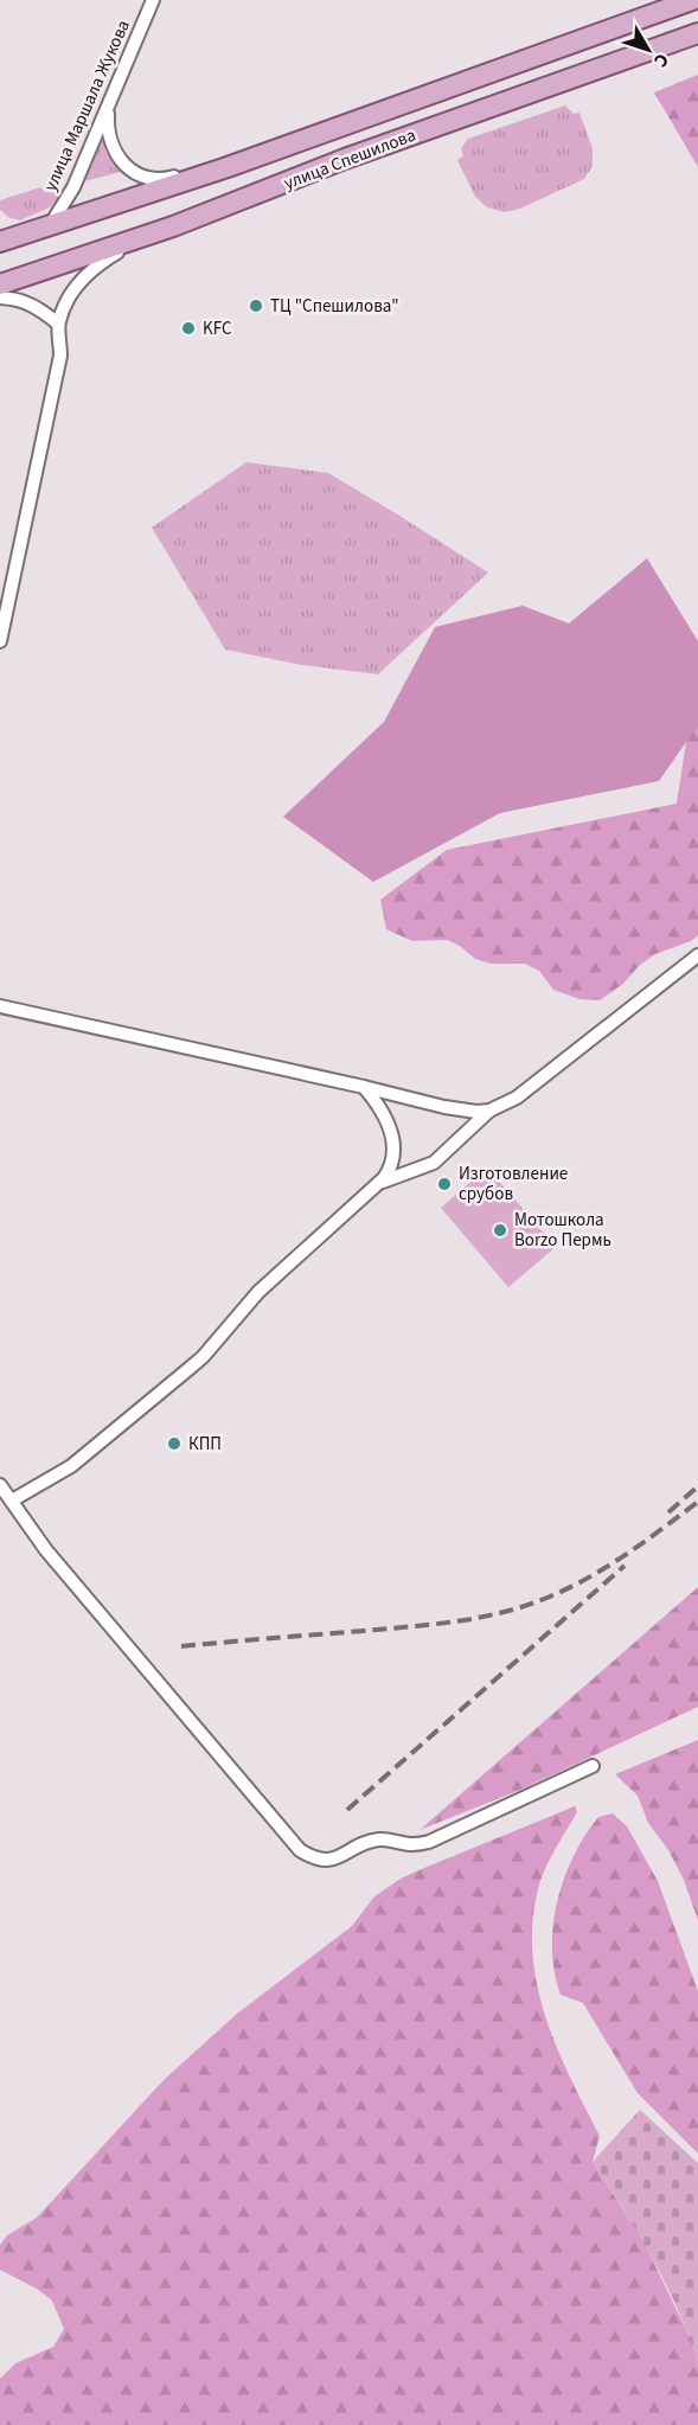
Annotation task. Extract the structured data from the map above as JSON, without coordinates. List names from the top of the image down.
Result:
{
  "streets": {
    "main road": ["улица Спешилова"],
    "street": ["улица Маршала Жукова"]
  },
  "crossings": [
    ["улица Маршала Жукова", "улица Спешилова"]
  ],
  "places": [
    "ТЦ \"Спешилова\"",
    "KFC",
    "Изготовление срубов",
    "Мотошкола Borzo Пермь",
    "КПП"
  ],
  "north": "bottom right"
}
